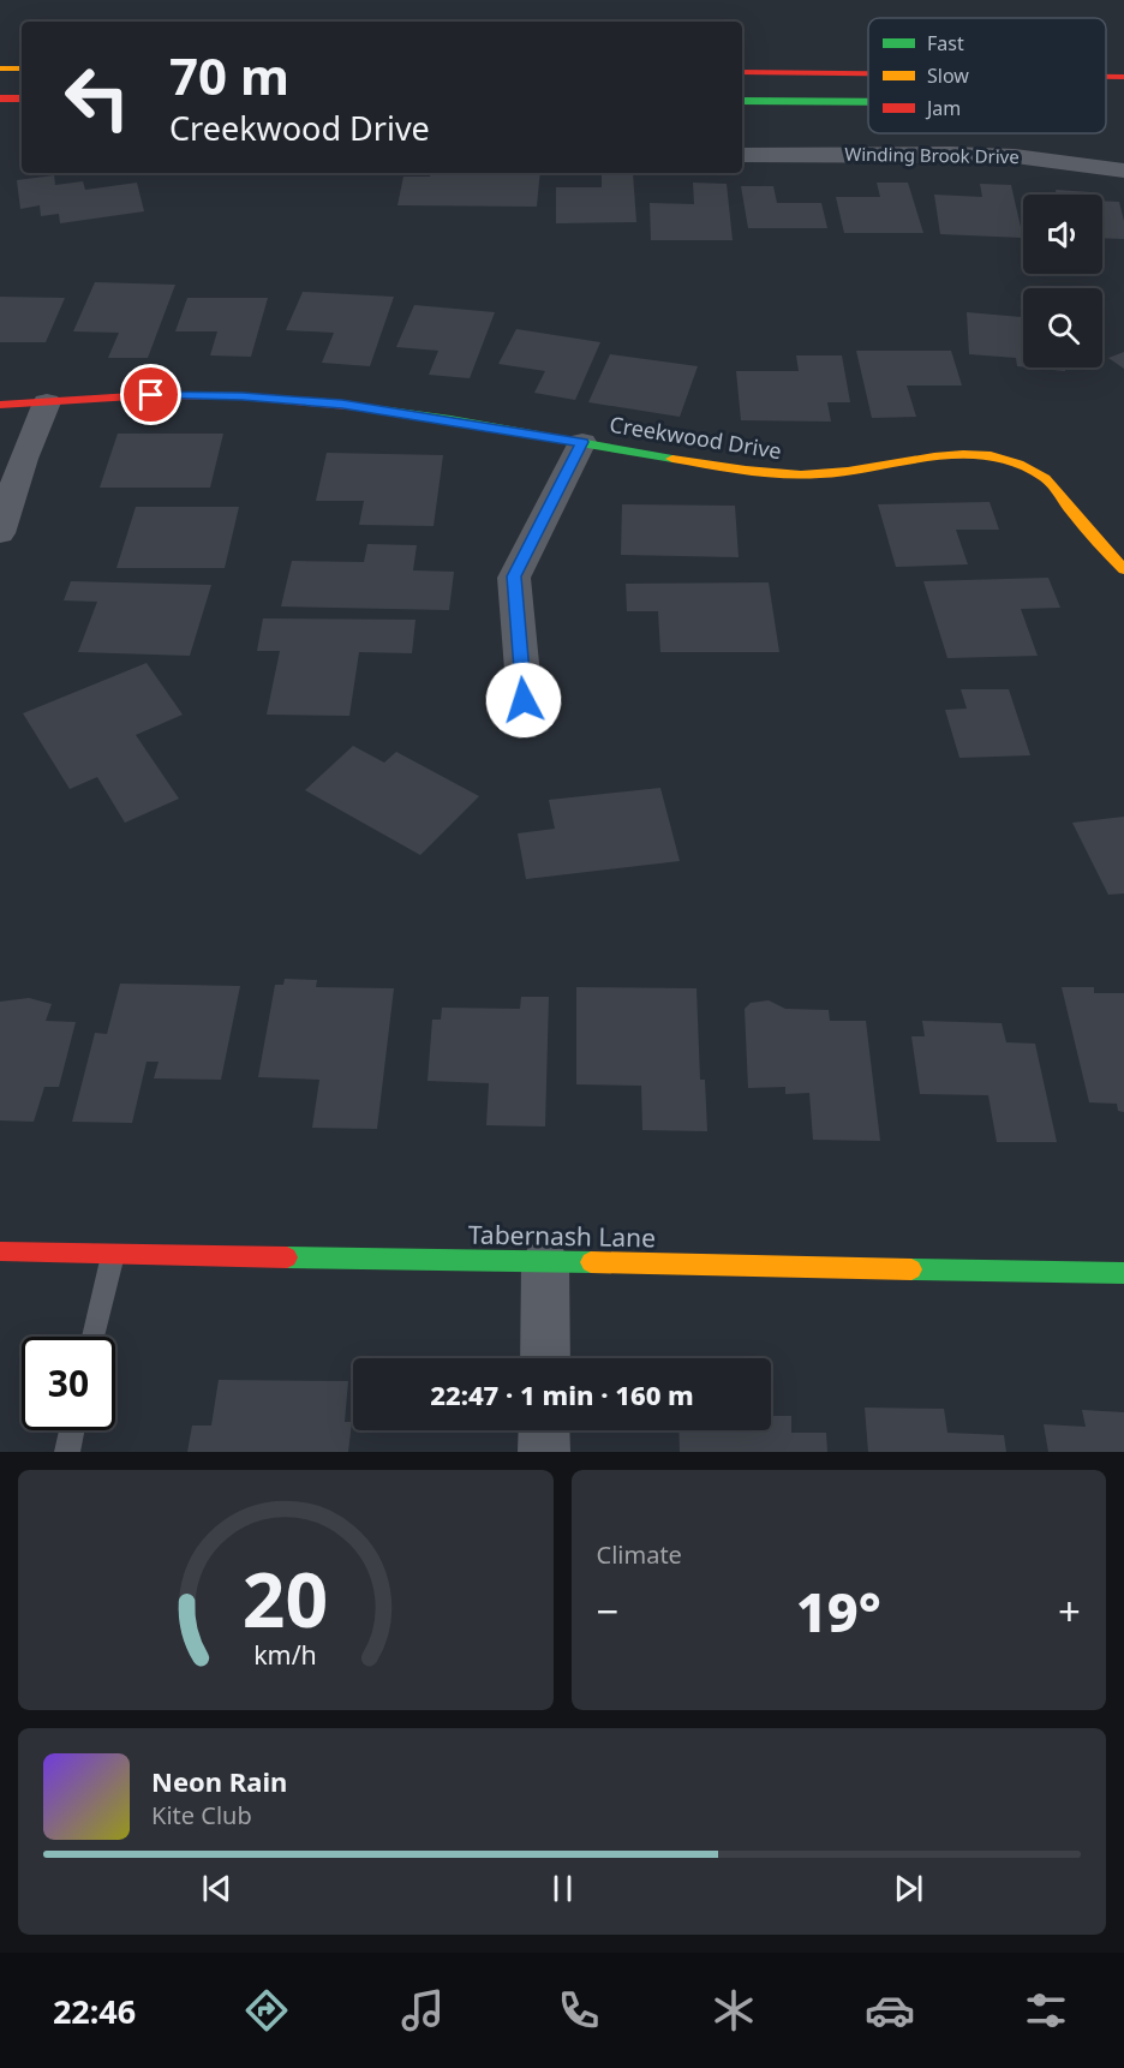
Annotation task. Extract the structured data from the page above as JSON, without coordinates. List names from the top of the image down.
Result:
{
  "streets": {
    "street": ["Winding Brook Drive", "Creekwood Drive", "Tabernash Lane"]
  },
  "legend": ["Fast", "Slow", "Jam"],
  "page": {
    "turn": ["70 m", "Creekwood Drive"],
    "limit": "30",
    "trip": "22:47 · 1 min · 160 m",
    "tile": "Climate",
    "heat": ["−", "19°", "+"],
    "song": ["Neon Rain", "Kite Club"],
    "tabs": "22:46",
    "gauge": ["20", "km/h"]
  }
}
